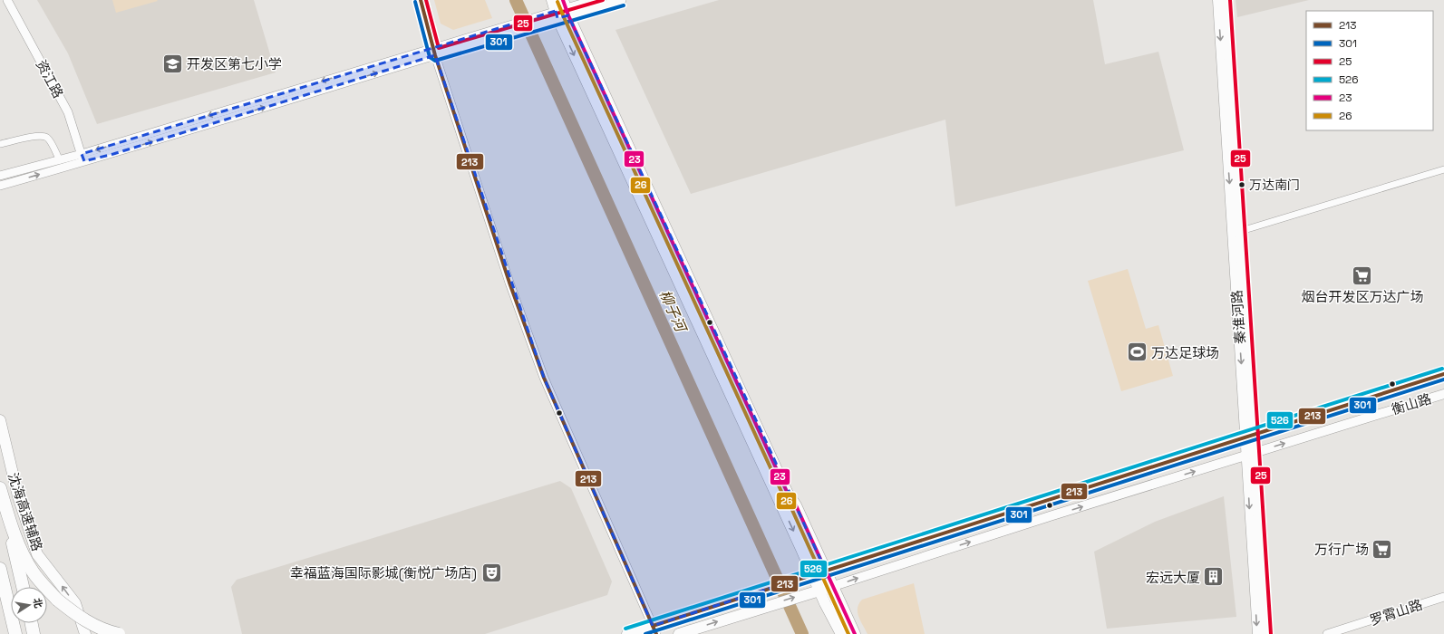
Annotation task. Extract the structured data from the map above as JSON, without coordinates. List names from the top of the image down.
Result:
{
  "streets": {
    "main road": ["秦淮河路", "衡山路", "沈海高速辅路"],
    "street": ["资江路", "罗霄山路"]
  },
  "crossings": [
    ["秦淮河路", "衡山路"]
  ],
  "one_way": ["沈海高速辅路"],
  "water": ["柳子河"],
  "places": {
    "school or university": ["开发区第七小学"],
    "other": ["万达南门"],
    "supermarket": ["烟台开发区万达广场", "万行广场"],
    "sports": ["万达足球场"],
    "theatre": ["幸福蓝海国际影城(衡悦广场店)"],
    "building": ["宏远大厦"]
  },
  "lines": [
    "transit line 213",
    "transit line 25",
    "transit line 23",
    "transit line 301",
    "transit line 26",
    "transit line 526"
  ],
  "legend": [
    "213",
    "301",
    "25",
    "526",
    "23",
    "26"
  ],
  "north": "right"
}
